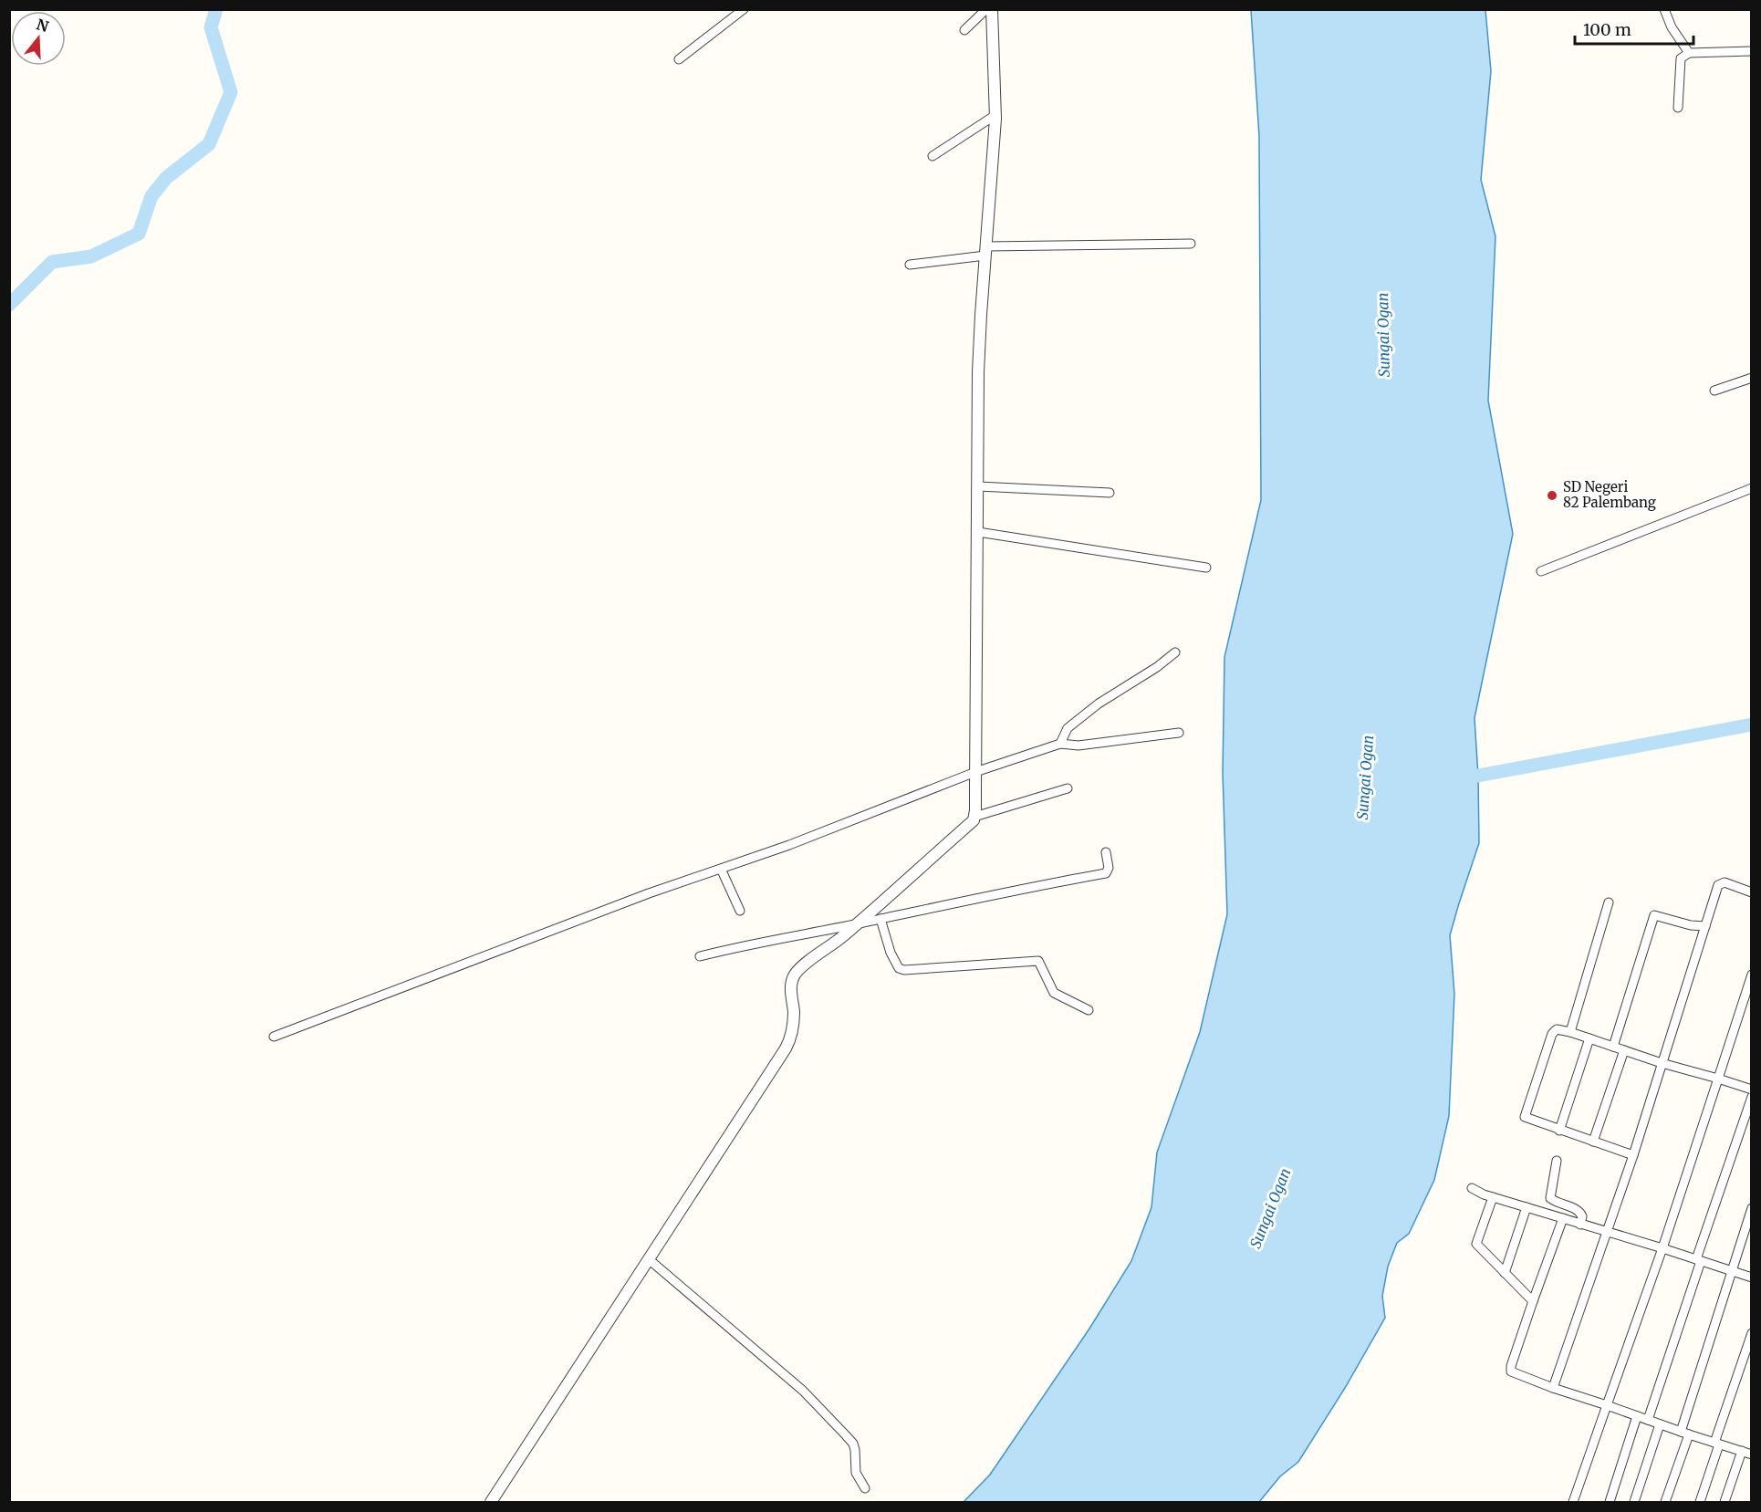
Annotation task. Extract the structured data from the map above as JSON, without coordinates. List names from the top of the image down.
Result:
{
  "water": ["Sungai Ogan"],
  "places": ["SD Negeri 82 Palembang"],
  "scale_bar": "100 m",
  "north": "top"
}
